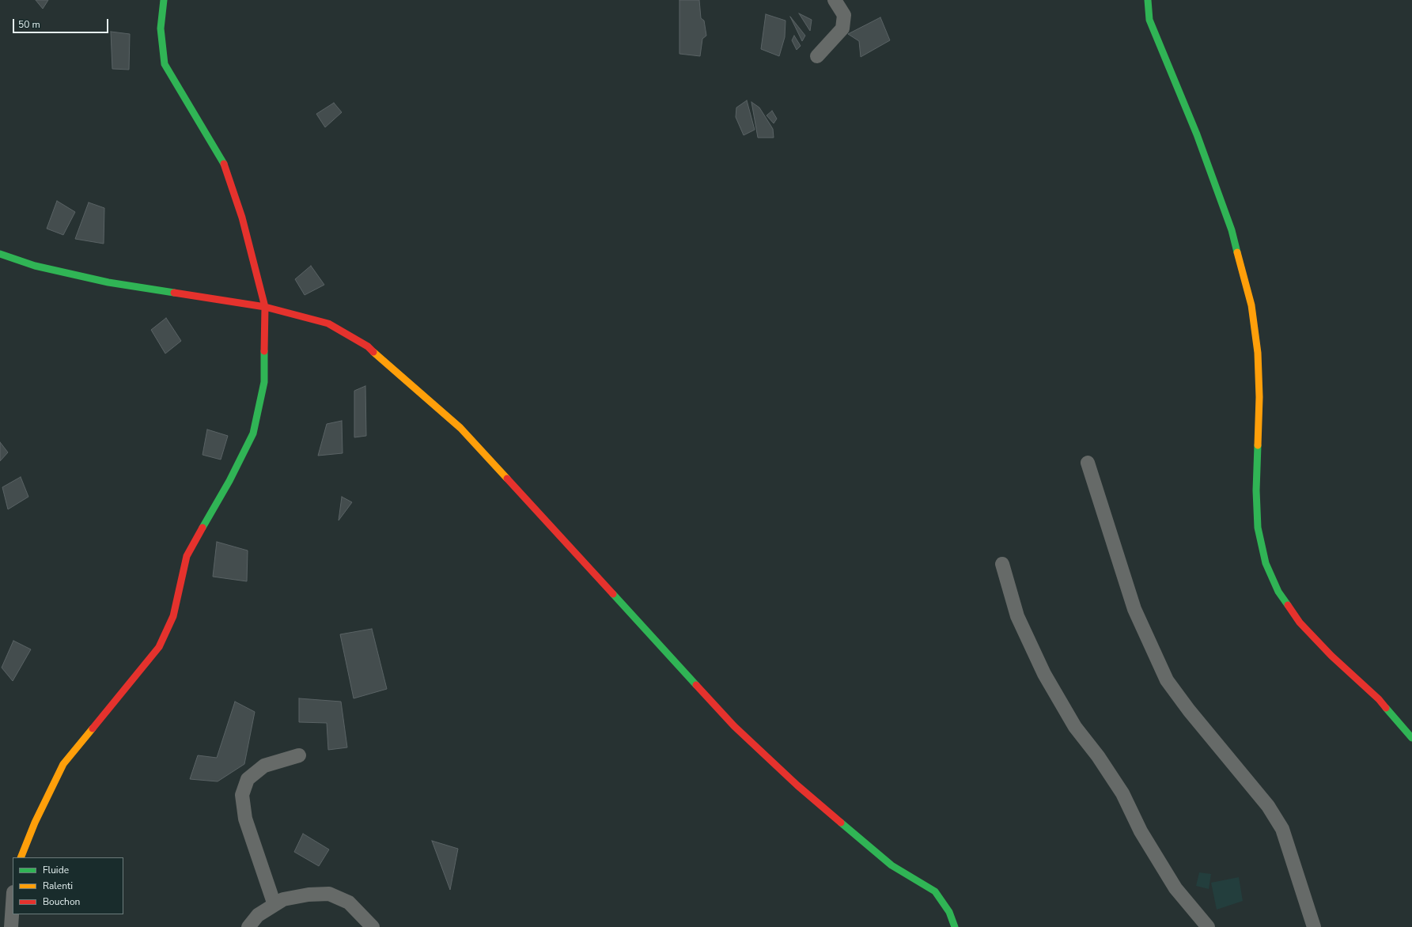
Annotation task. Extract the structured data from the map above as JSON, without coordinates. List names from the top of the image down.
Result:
{
  "legend": ["Fluide", "Ralenti", "Bouchon"],
  "scale_bar": "50 m"
}
